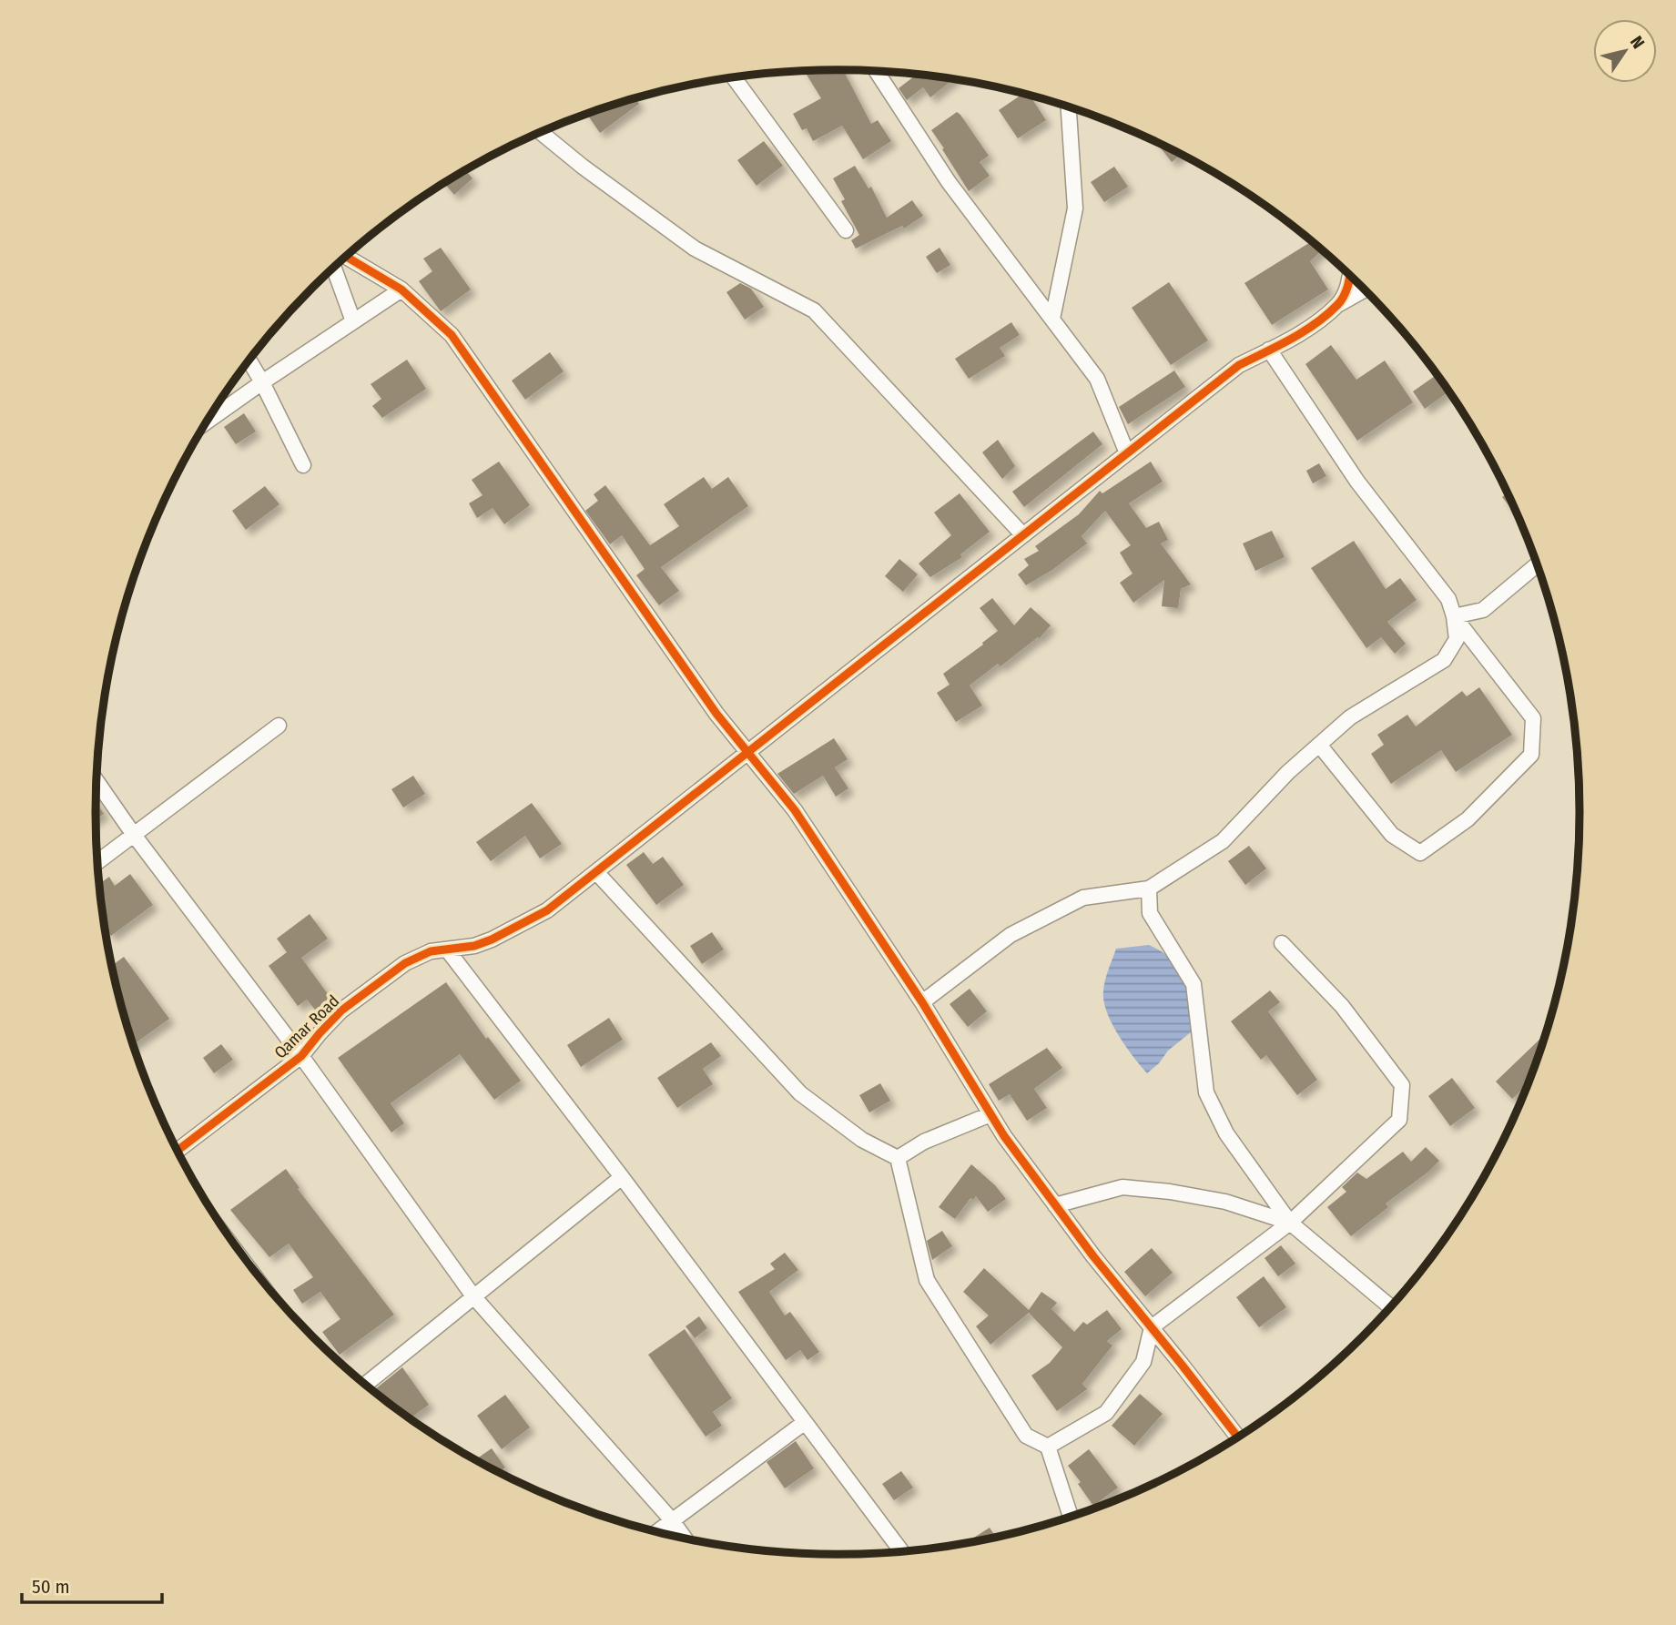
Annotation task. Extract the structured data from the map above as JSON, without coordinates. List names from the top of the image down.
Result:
{
  "streets": {
    "street": ["Qamar Road"]
  },
  "scale_bar": "50 m",
  "north": "top right"
}
